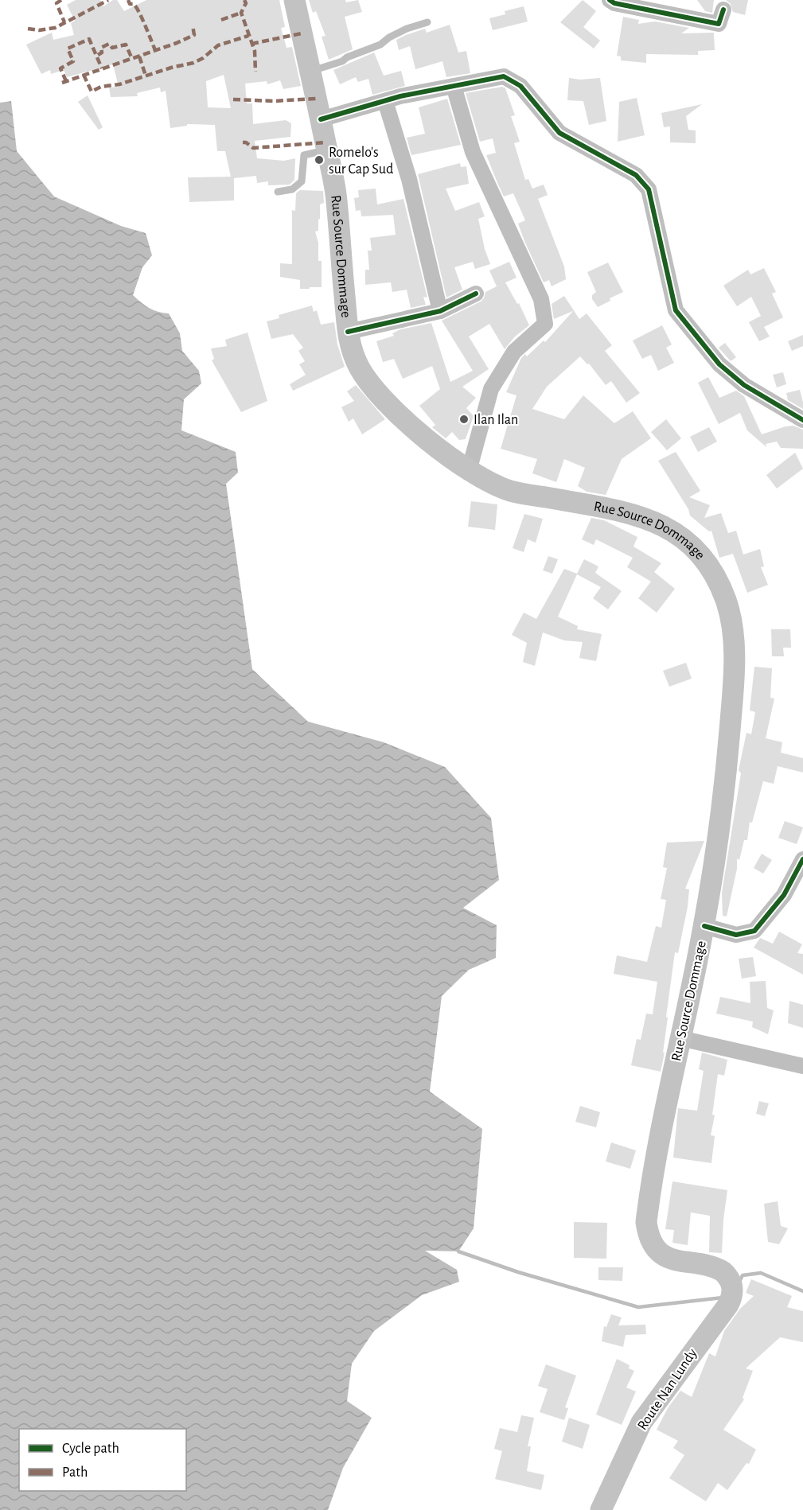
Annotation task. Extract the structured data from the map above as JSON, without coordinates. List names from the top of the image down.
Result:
{
  "streets": {
    "main road": ["Rue Source Dommage", "Route Nan Lundy"]
  },
  "crossings": [
    ["Rue Source Dommage", "Route Nan Lundy"]
  ],
  "places": ["Romelo's sur Cap Sud", "Ilan Ilan"],
  "legend": ["Cycle path", "Path"]
}
